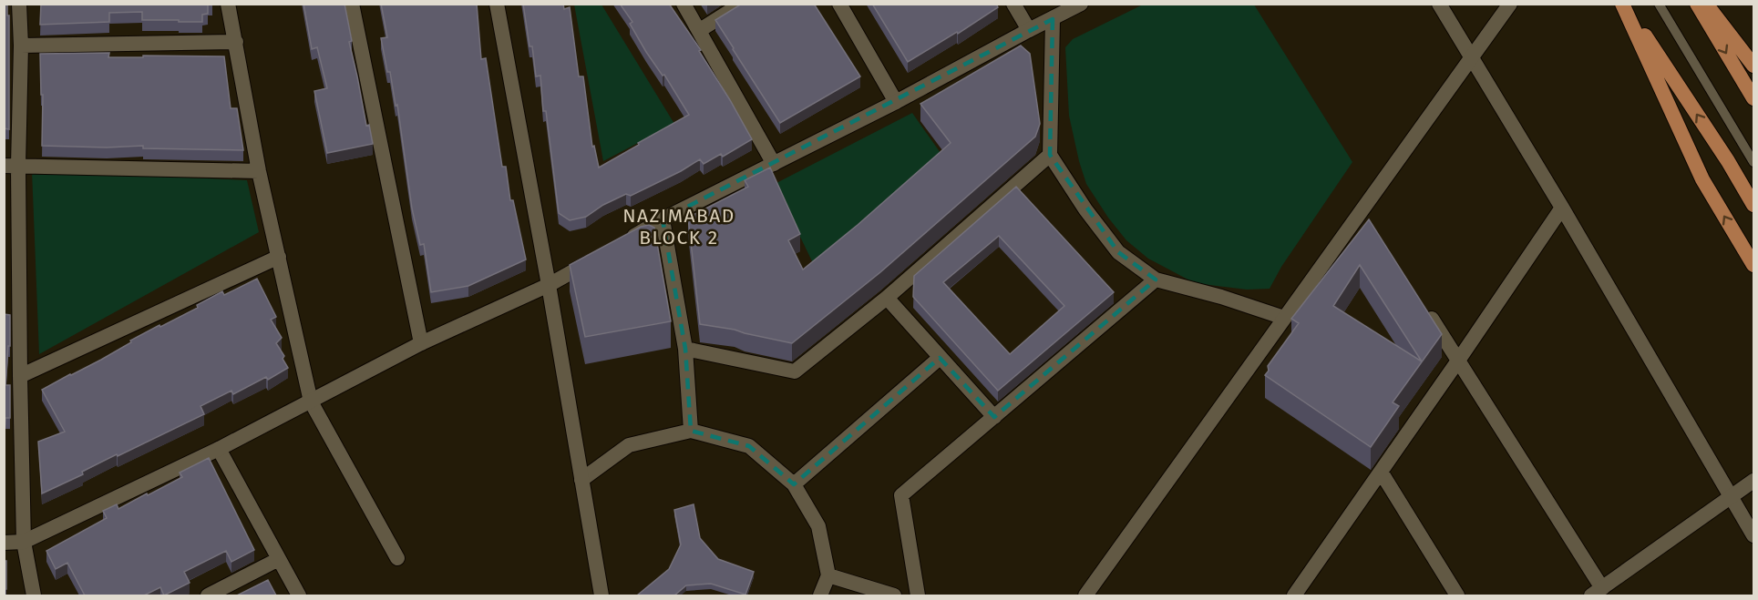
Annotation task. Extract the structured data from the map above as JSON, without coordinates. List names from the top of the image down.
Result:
{
  "districts": ["NAZIMABAD BLOCK 2"]
}
